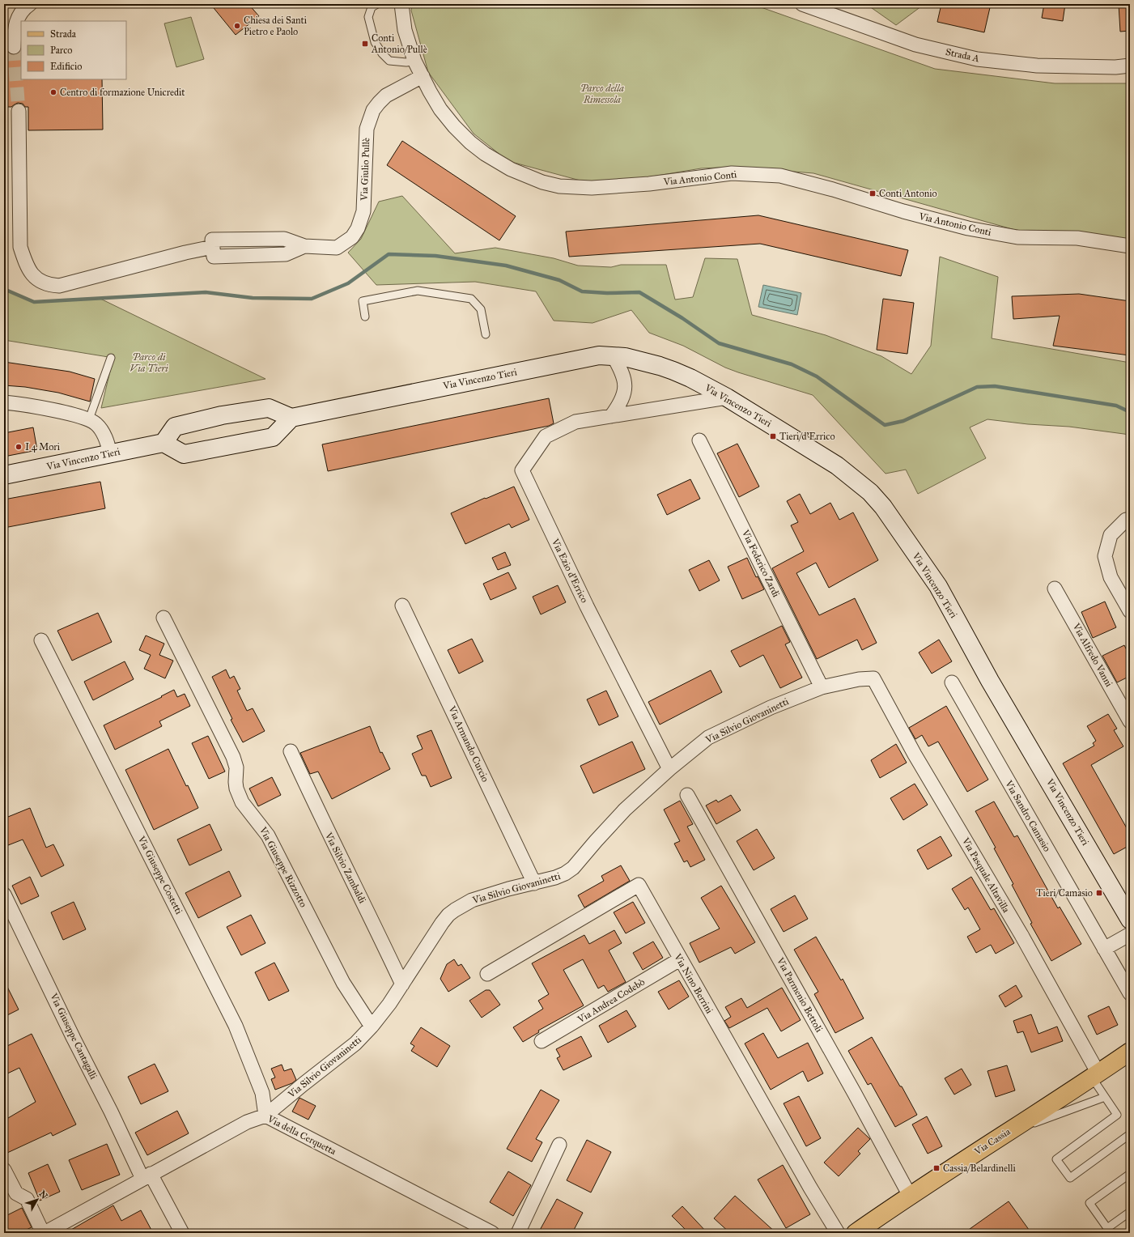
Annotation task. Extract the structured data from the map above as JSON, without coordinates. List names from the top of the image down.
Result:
{
  "streets": {
    "main road": ["Via Cassia"],
    "street": [
      "Strada A",
      "Via Giulio Pullè",
      "Via Antonio Conti",
      "Via Vincenzo Tieri",
      "Via Federico Zardi",
      "Via Ezio d'Errico",
      "Via Alfredo Vanni",
      "Via Silvio Giovaninetti",
      "Via Armando Curcio",
      "Via Sandro Camasio",
      "Via Giuseppe Rizzotto",
      "Via Silvio Zambaldi",
      "Via Giuseppe Costetti",
      "Via Pasquale Altavilla",
      "Via Nino Berrini",
      "Via Parmenio Bettoli",
      "Via Andrea Codebò",
      "Via Giuseppe Cantagalli",
      "Via della Cerquetta"
    ]
  },
  "crossings": [
    ["Via Giulio Pullè", "Via Antonio Conti"],
    ["Via Vincenzo Tieri", "Via Ezio d'Errico"],
    ["Via Federico Zardi", "Via Silvio Giovaninetti"],
    ["Via Ezio d'Errico", "Via Silvio Giovaninetti"],
    ["Via Silvio Giovaninetti", "Via Armando Curcio"],
    ["Via Silvio Giovaninetti", "Via Giuseppe Rizzotto"],
    ["Via Silvio Giovaninetti", "Via Silvio Zambaldi"],
    ["Via Silvio Giovaninetti", "Via Giuseppe Costetti"],
    ["Via Silvio Giovaninetti", "Via Pasquale Altavilla"],
    ["Via Silvio Giovaninetti", "Via della Cerquetta"],
    ["Via Giuseppe Costetti", "Via della Cerquetta"],
    ["Via Pasquale Altavilla", "Via Cassia"],
    ["Via Nino Berrini", "Via Andrea Codebò"],
    ["Via Parmenio Bettoli", "Via Cassia"],
    ["Via Giuseppe Cantagalli", "Via della Cerquetta"]
  ],
  "parks": ["Parco della Rimessola", "Parco di Via Tieri"],
  "places": {
    "other": ["Chiesa dei Santi Pietro e Paolo", "Centro di formazione Unicredit", "I 4 Mori"],
    "transit": [
      "Conti Antonio/Pullè",
      "Conti Antonio",
      "Tieri/d'Errico",
      "Tieri/Camasio",
      "Cassia/Belardinelli"
    ]
  },
  "legend": ["Strada", "Parco", "Edificio"],
  "north": "top right"
}
